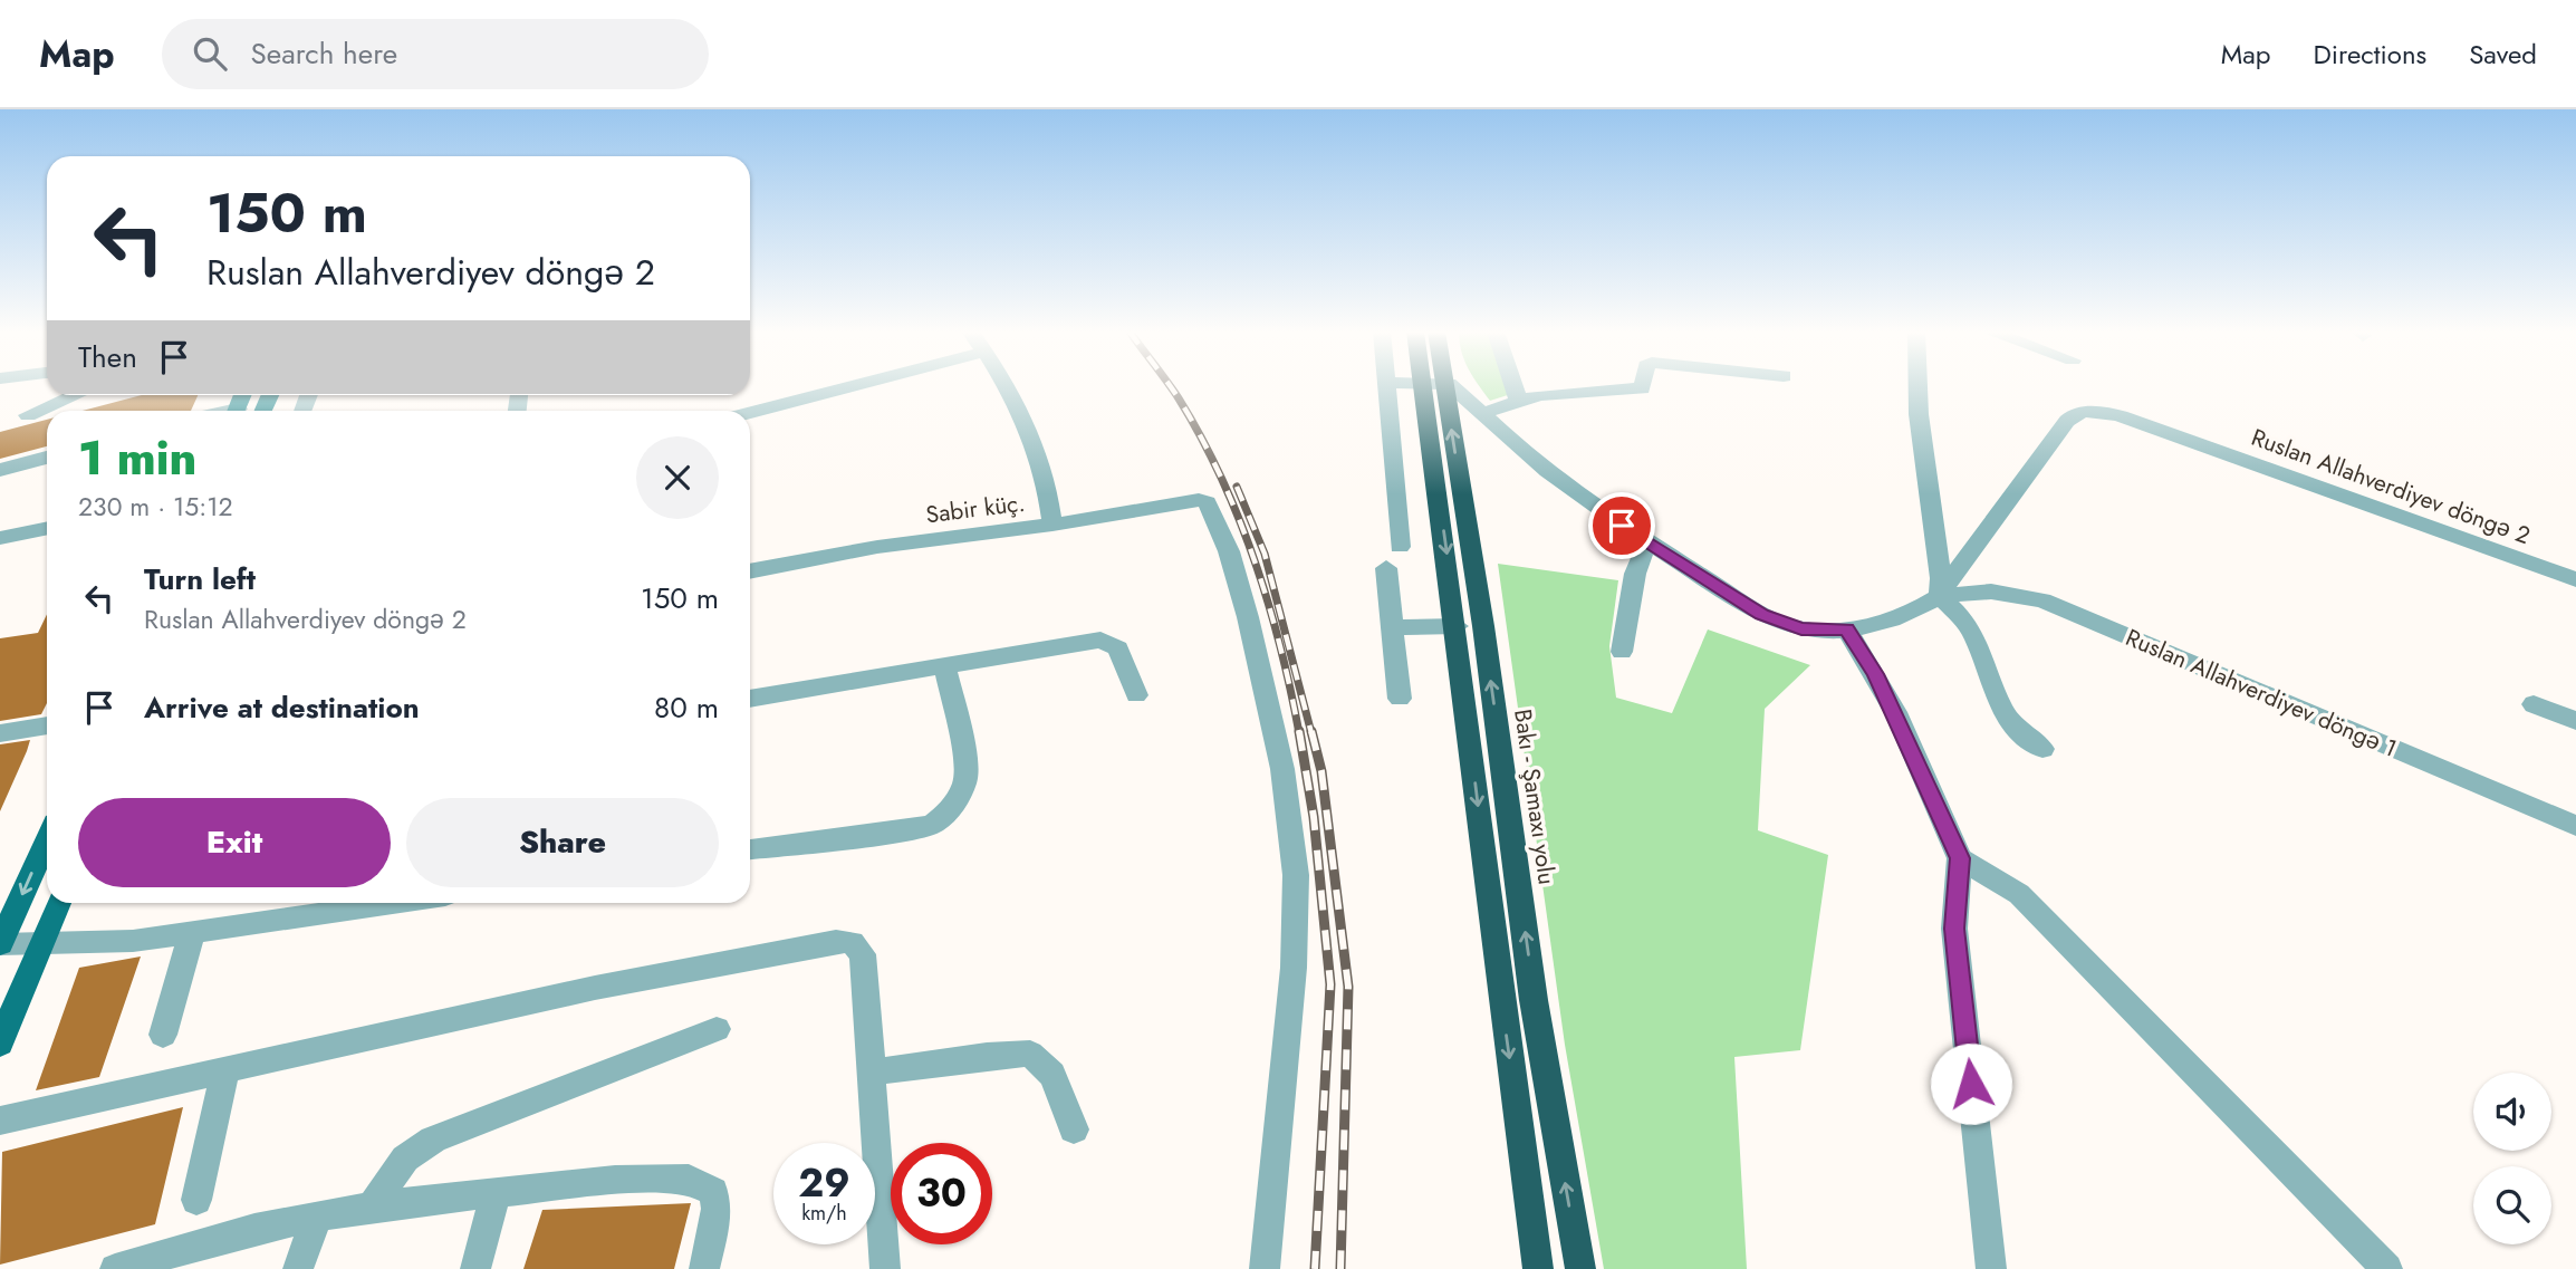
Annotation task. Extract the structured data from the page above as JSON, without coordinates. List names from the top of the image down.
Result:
{
  "streets": {
    "highway": ["Bakı - Şamaxı yolu"],
    "street": ["Ruslan Allahverdiyev döngə 2", "Sabir küç.", "Ruslan Allahverdiyev döngə 1"]
  },
  "crossings": [
    ["Ruslan Allahverdiyev döngə 2", "Ruslan Allahverdiyev döngə 1"]
  ],
  "page": {
    "header": "Map",
    "search": "Search here",
    "nav": ["Map", "Directions", "Saved"],
    "turn": ["150 m", "Ruslan Allahverdiyev döngə 2"],
    "then": "Then",
    "heading": ["1 min", "230 m · 15:12"],
    "list": [
      {
        "name": "Turn left",
        "note": "Ruslan Allahverdiyev döngə 2",
        "value": "150 m"
      },
      {
        "name": "Arrive at destination",
        "value": "80 m"
      }
    ],
    "buttons": ["Exit", "Share"],
    "speed": "29 km/h",
    "limit": "30"
  }
}
